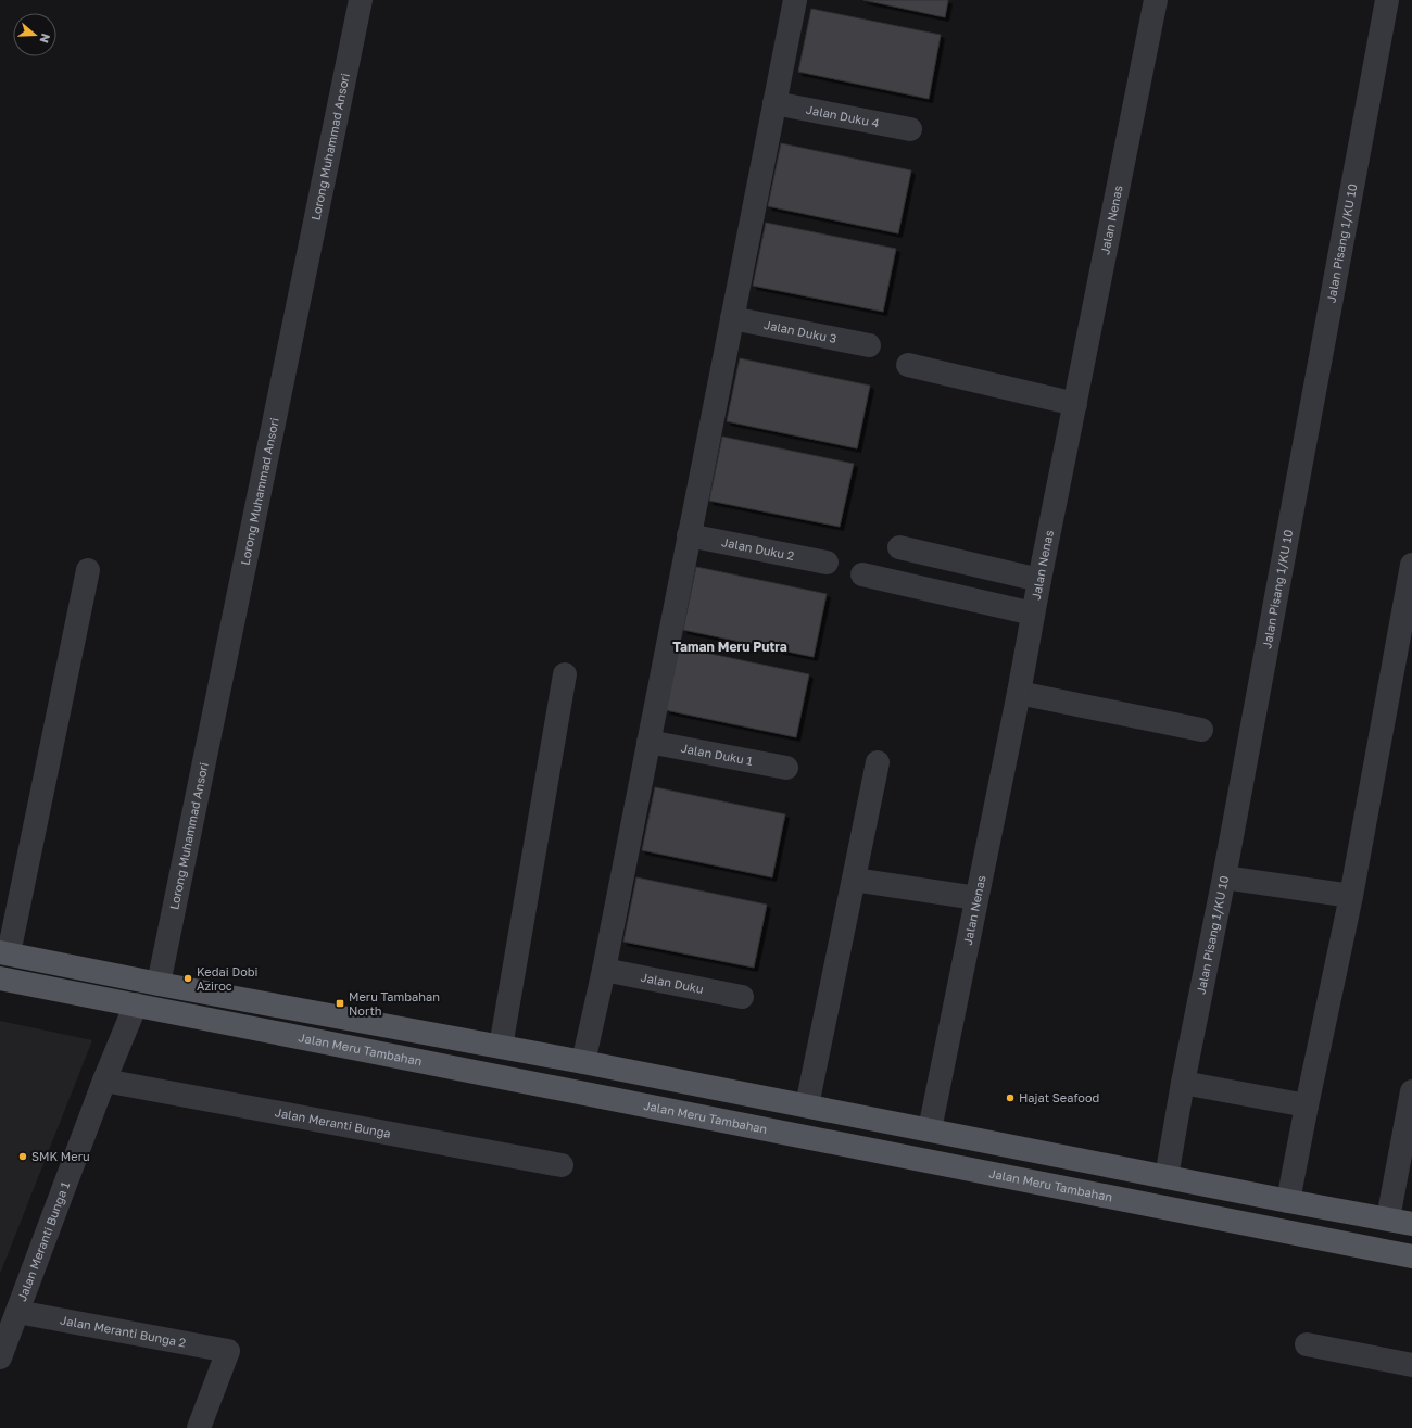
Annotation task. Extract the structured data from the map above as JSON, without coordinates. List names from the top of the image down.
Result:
{
  "streets": {
    "main road": ["Jalan Meru Tambahan"],
    "street": [
      "Jalan Duku 4",
      "Lorong Muhammad Ansori",
      "Jalan Nenas",
      "Jalan Pisang 1/KU 10",
      "Jalan Duku 3",
      "Jalan Duku 2",
      "Jalan Duku 1",
      "Jalan Duku",
      "Jalan Meranti Bunga",
      "Jalan Meranti Bunga 1",
      "Jalan Meranti Bunga 2"
    ]
  },
  "crossings": [
    ["Jalan Meru Tambahan", "Jalan Meranti Bunga 1"],
    ["Jalan Meranti Bunga", "Jalan Meranti Bunga 1"],
    ["Jalan Meranti Bunga 1", "Jalan Meranti Bunga 2"]
  ],
  "districts": ["Taman Meru Putra"],
  "places": {
    "other": ["Kedai Dobi Aziroc", "Hajat Seafood", "SMK Meru"],
    "transit": ["Meru Tambahan North"]
  },
  "north": "right"
}
